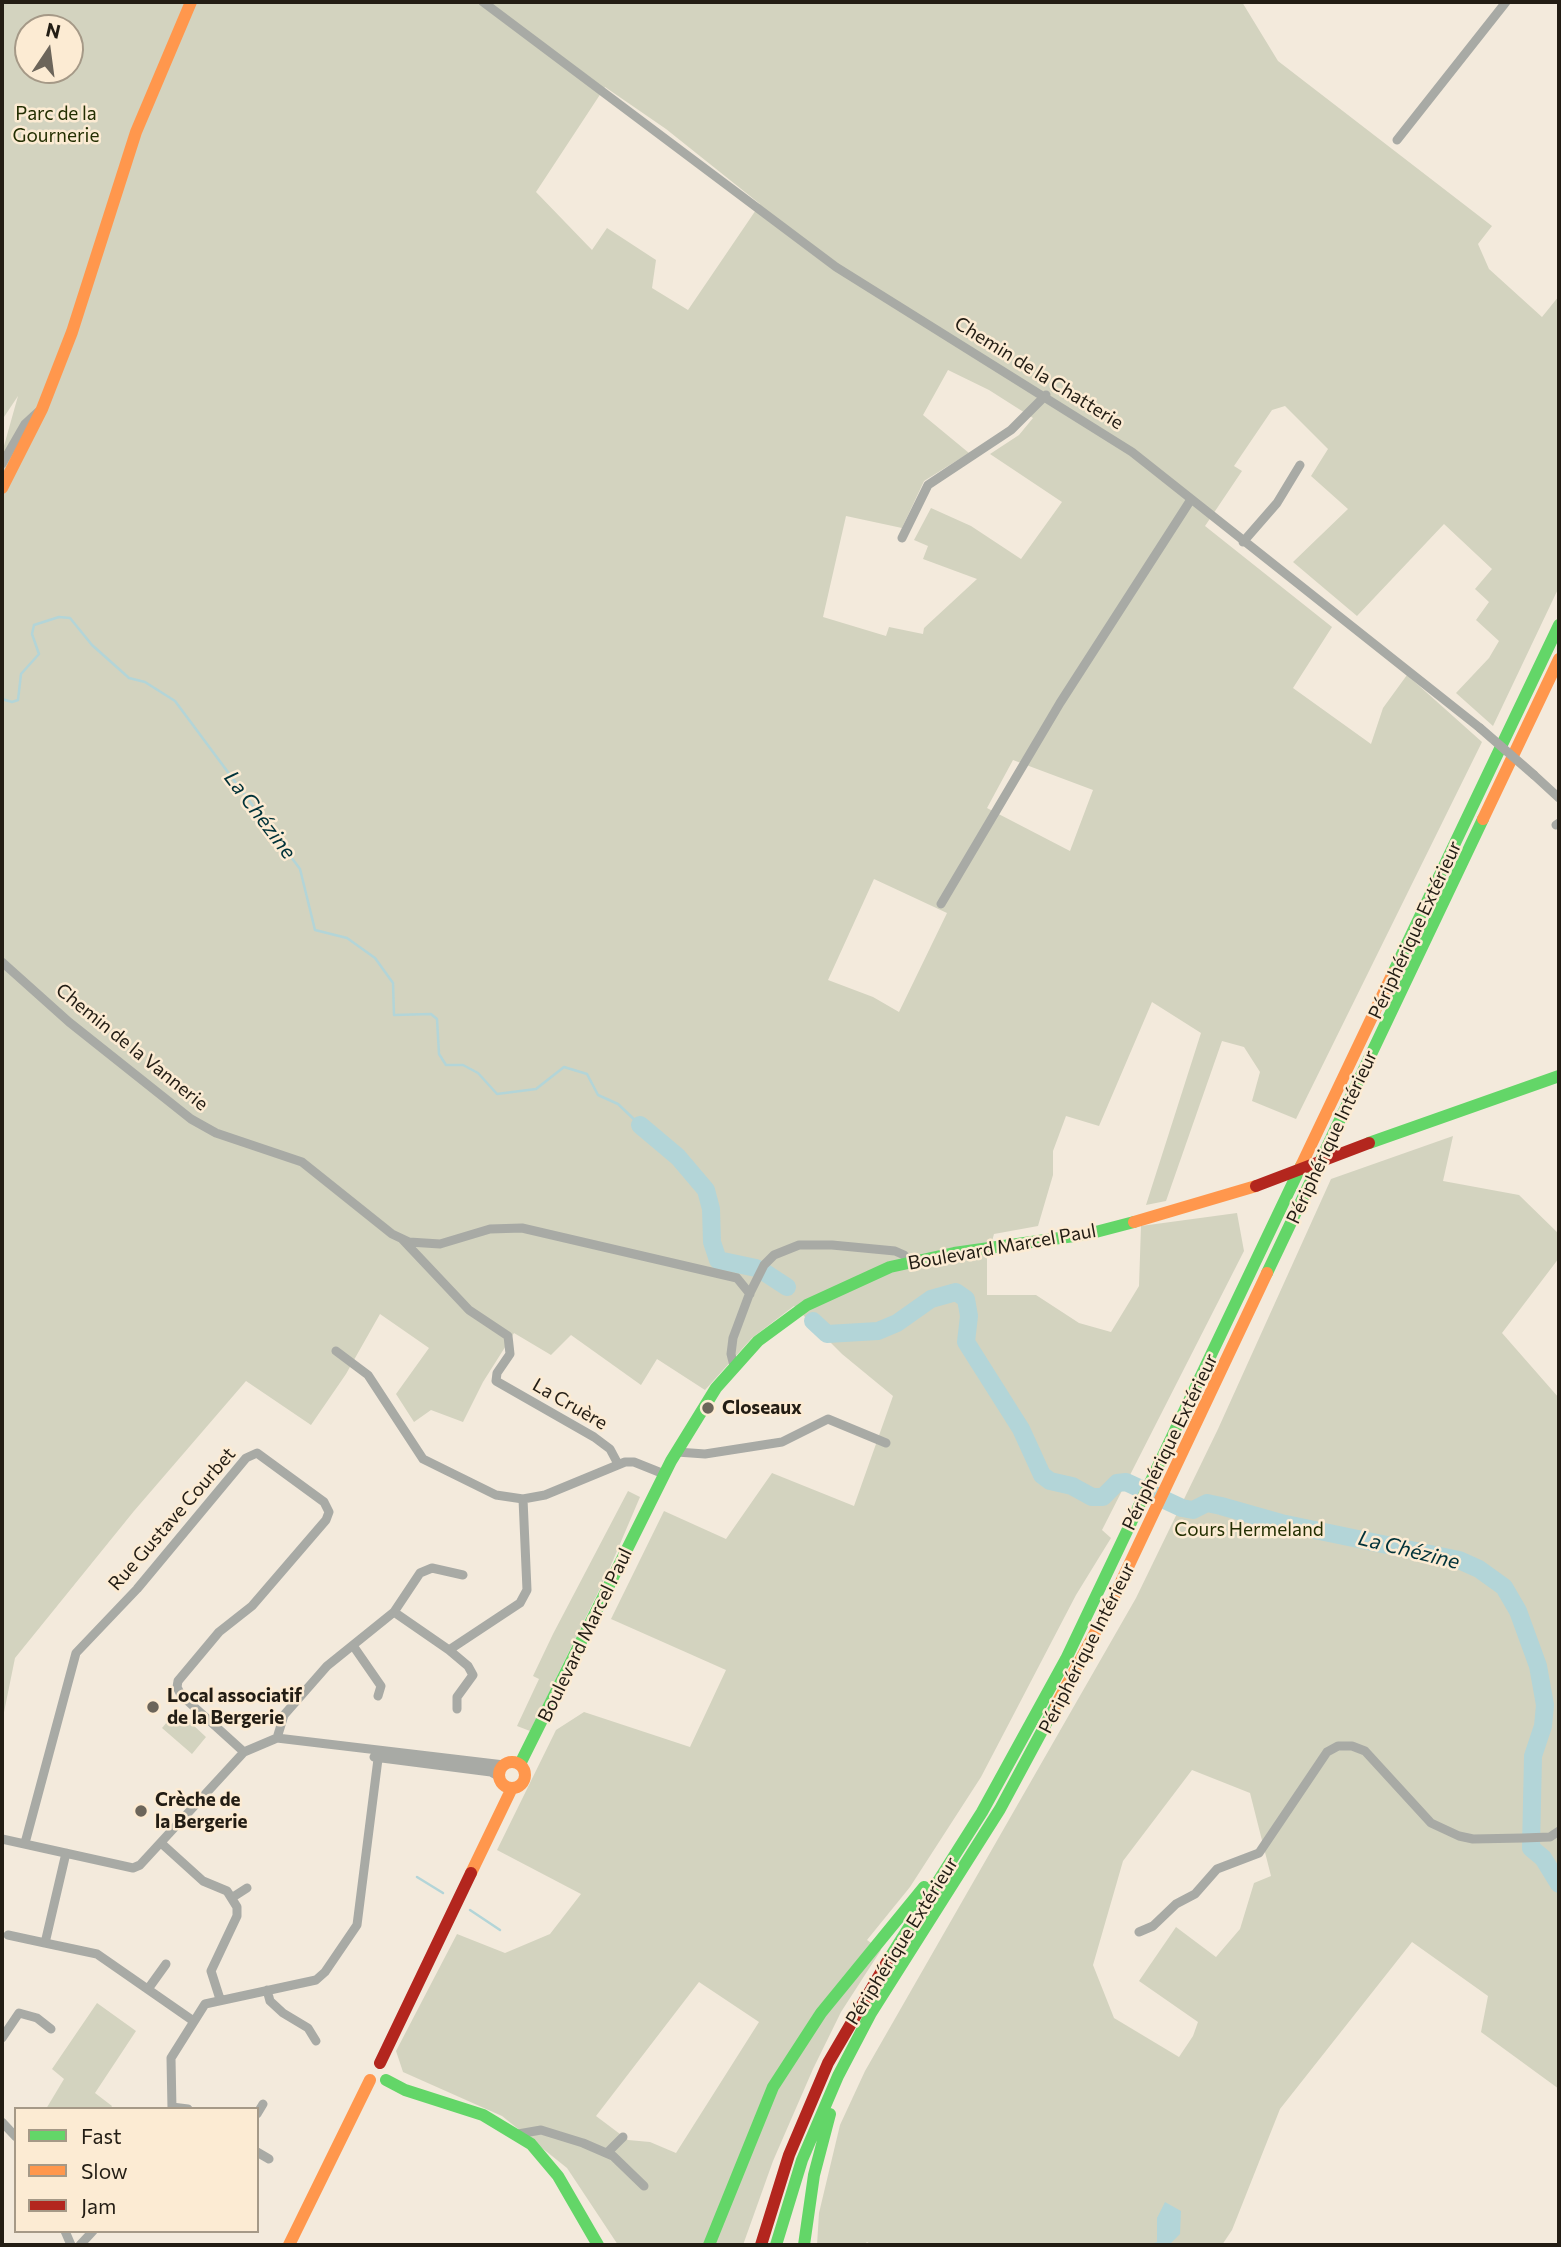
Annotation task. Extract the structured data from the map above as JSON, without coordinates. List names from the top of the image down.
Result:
{
  "streets": {
    "main road": ["Périphérique Extérieur", "Périphérique Intérieur", "Boulevard Marcel Paul"],
    "street": [
      "Chemin de la Chatterie",
      "Chemin de la Vannerie",
      "La Cruère",
      "Rue Gustave Courbet"
    ]
  },
  "crossings": [
    ["Chemin de la Vannerie", "La Cruère"]
  ],
  "water": ["La Chézine"],
  "parks": ["Parc de la Gournerie", "Cours Hermeland"],
  "places": ["Closeaux", "Local associatif de la Bergerie", "Crèche de la Bergerie"],
  "legend": ["Fast", "Slow", "Jam"],
  "north": "top"
}
